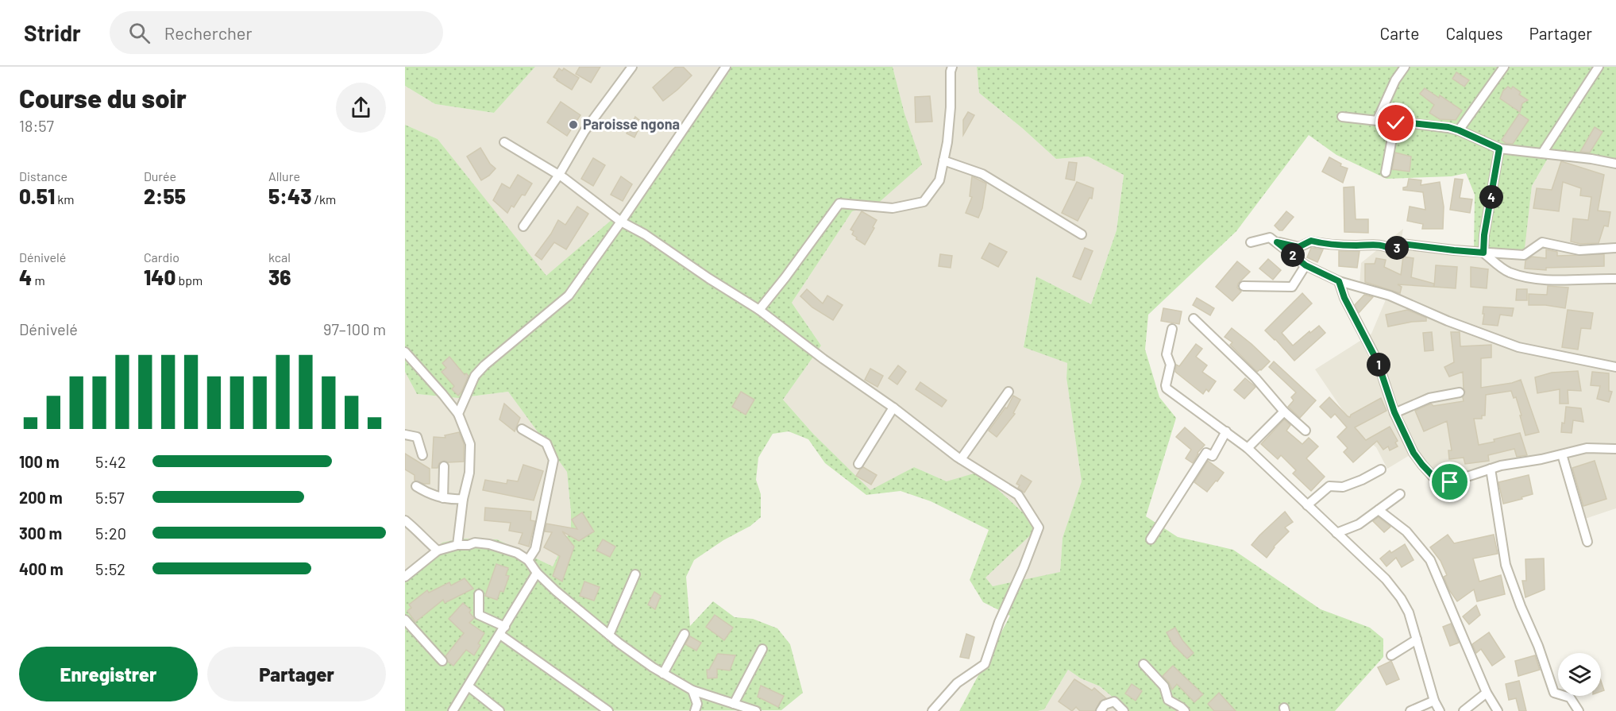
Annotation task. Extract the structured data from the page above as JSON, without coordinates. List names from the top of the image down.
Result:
{
  "places": ["Paroisse ngona"],
  "page": {
    "header": "Stridr",
    "search": "Rechercher",
    "nav": ["Carte", "Calques", "Partager"],
    "heading": ["Course du soir", "18:57"],
    "stats": [
      ["Distance", "0.51 km"],
      ["Durée", "2:55"],
      ["Allure", "5:43 /km"],
      ["Dénivelé", "4 m"],
      ["Cardio", "140 bpm"],
      ["kcal", "36"]
    ],
    "pins": [
      "4",
      "3",
      "2",
      "1"
    ],
    "chart": ["Dénivelé", "97–100 m"],
    "list": [
      {
        "name": "100 m",
        "note": "5:42"
      },
      {
        "name": "200 m",
        "note": "5:57"
      },
      {
        "name": "300 m",
        "note": "5:20"
      },
      {
        "name": "400 m",
        "note": "5:52"
      }
    ],
    "buttons": ["Enregistrer", "Partager"]
  }
}
